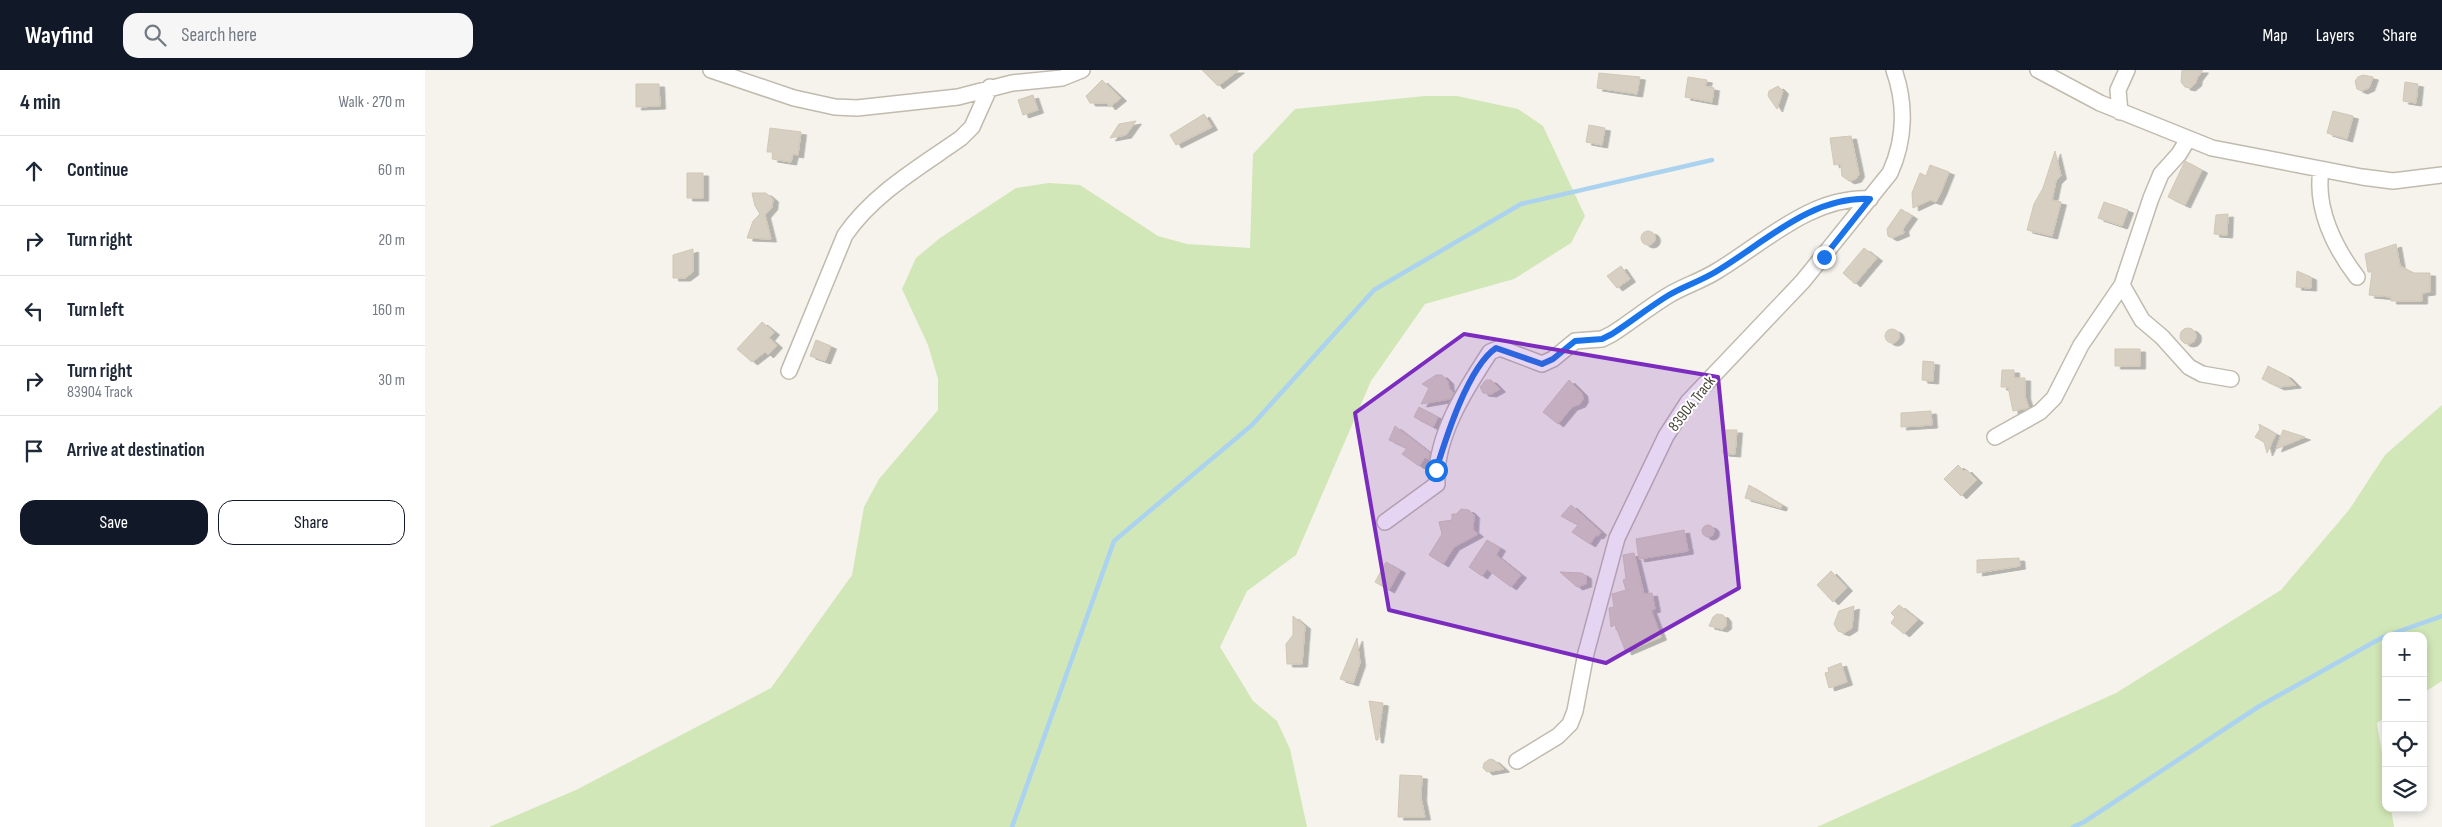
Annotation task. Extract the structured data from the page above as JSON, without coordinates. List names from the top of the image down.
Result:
{
  "streets": {
    "street": ["83904 Track"]
  },
  "page": {
    "header": "Wayfind",
    "search": "Search here",
    "nav": ["Map", "Layers", "Share"],
    "heading": ["4 min", "Walk · 270 m"],
    "list": [
      ["Continue", "60 m"],
      ["Turn right", "20 m"],
      ["Turn left", "160 m"],
      ["Turn right", "83904 Track", "30 m"],
      "Arrive at destination"
    ],
    "buttons": ["Save", "Share"],
    "map_buttons": ["+", "−"]
  }
}
